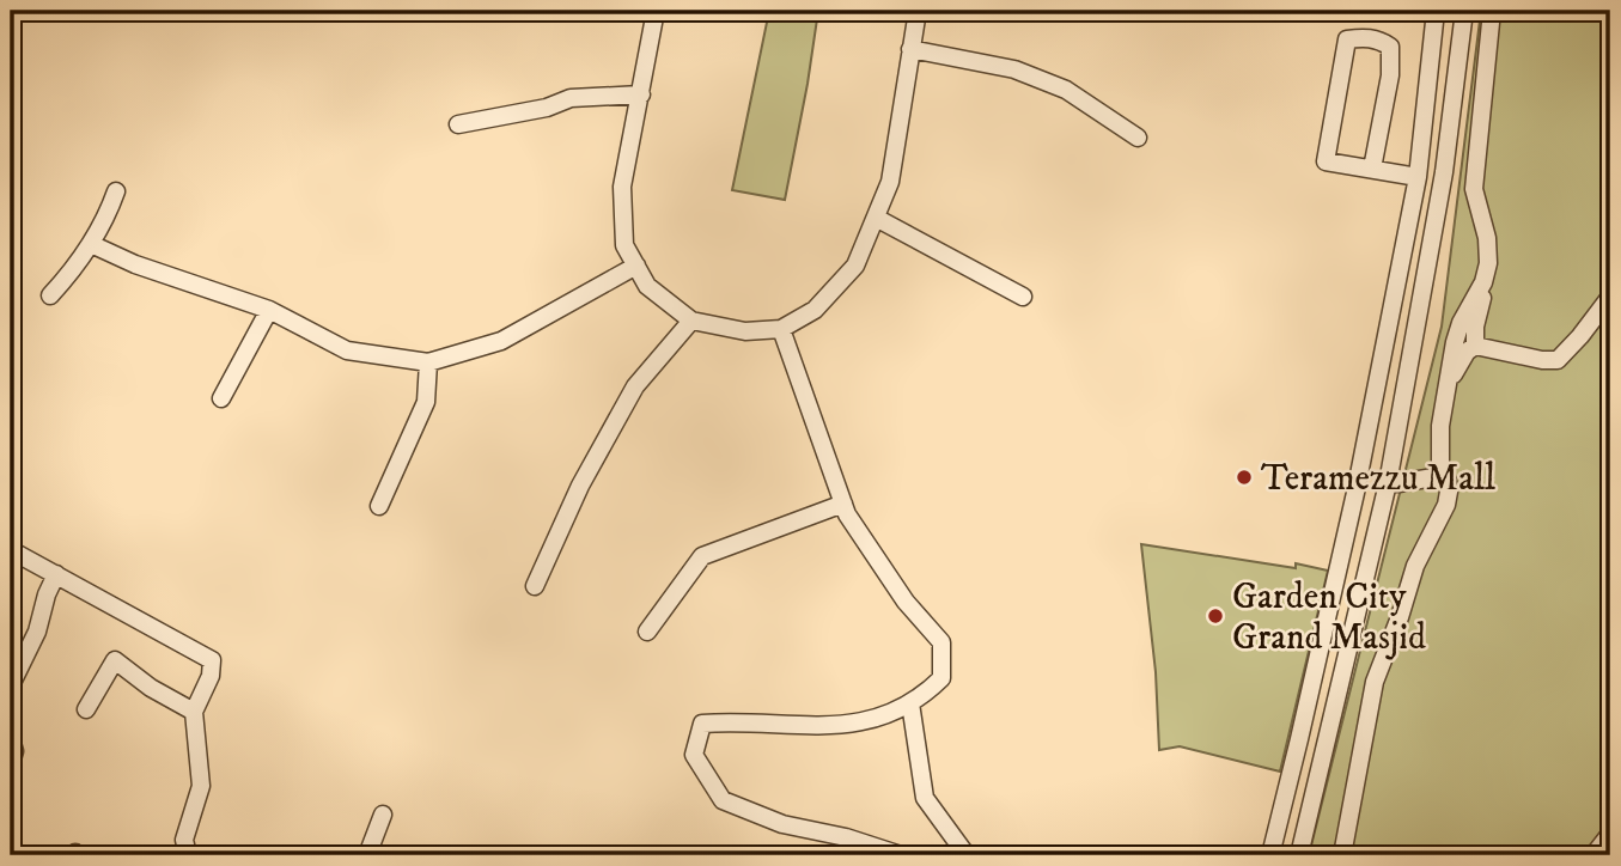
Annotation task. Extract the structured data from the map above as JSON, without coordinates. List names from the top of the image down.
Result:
{
  "places": ["Teramezzu Mall", "Garden City Grand Masjid"]
}
